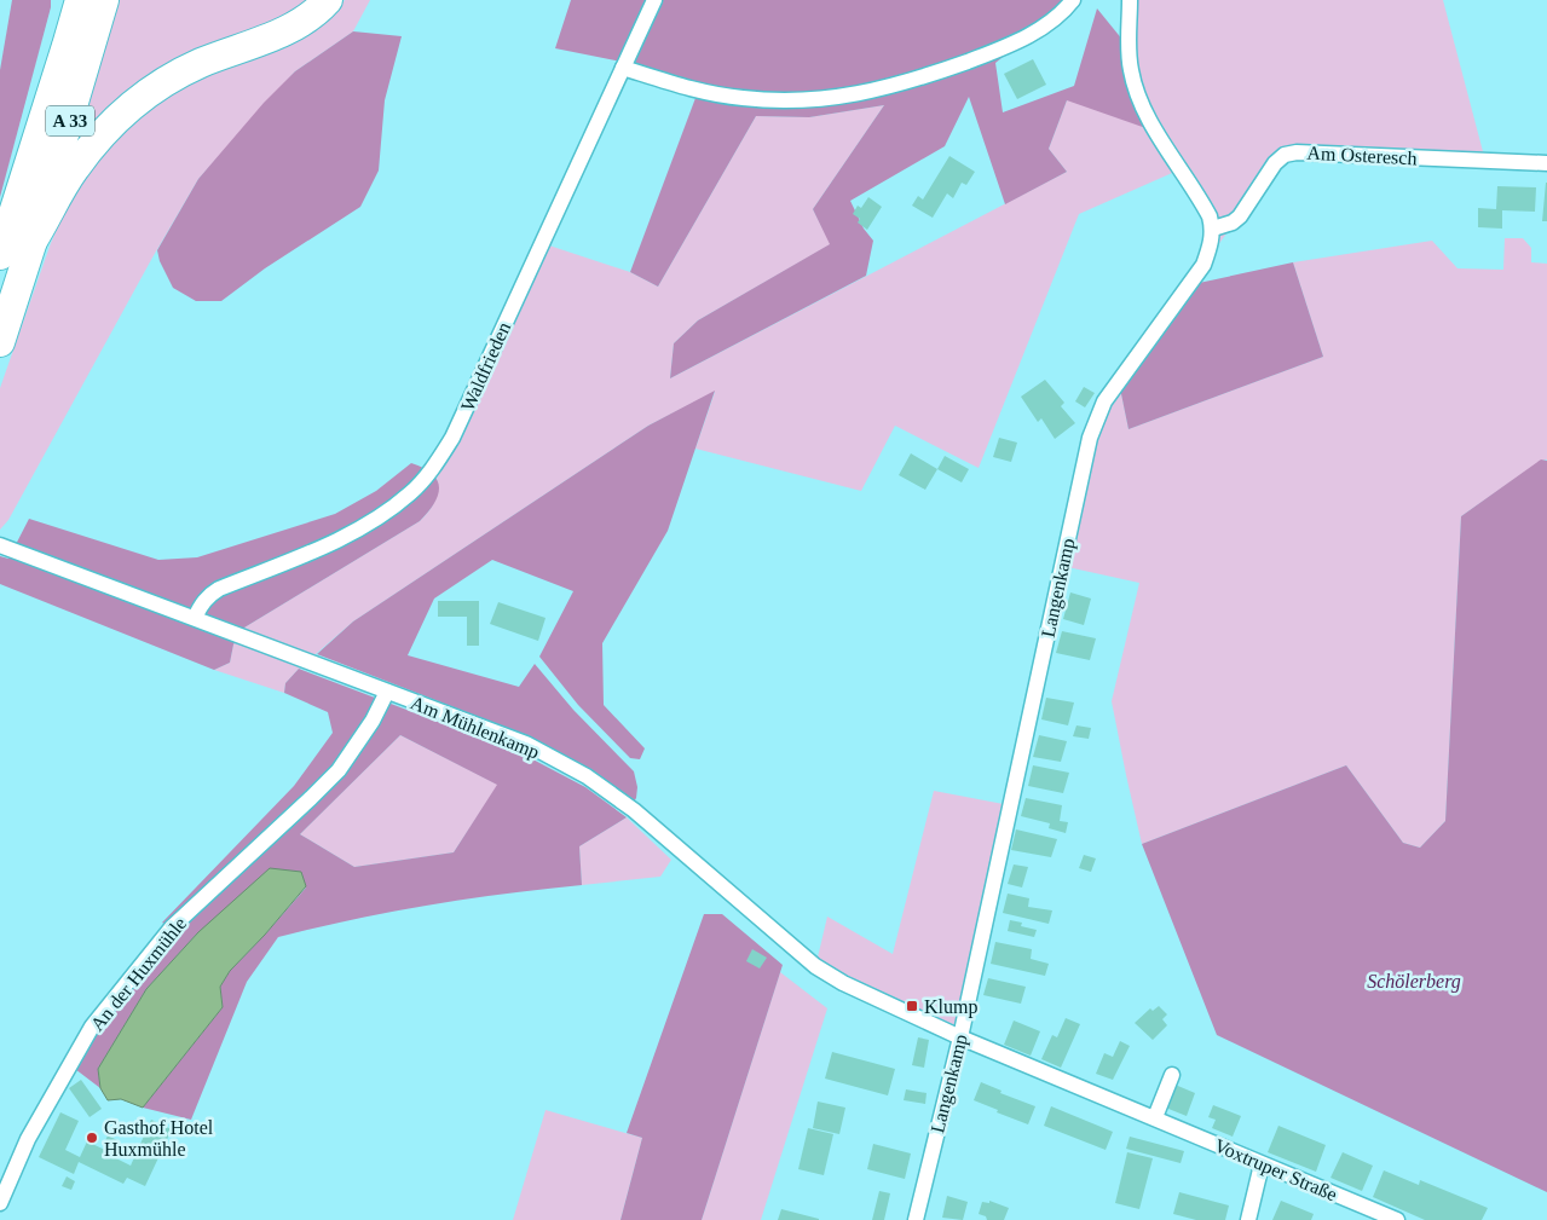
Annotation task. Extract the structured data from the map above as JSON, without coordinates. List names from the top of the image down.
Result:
{
  "streets": {
    "highway": ["A 33"],
    "street": [
      "Am Osteresch",
      "Waldfrieden",
      "Langenkamp",
      "Am Mühlenkamp",
      "An der Huxmühle",
      "Voxtruper Straße"
    ]
  },
  "crossings": [
    ["Am Osteresch", "Langenkamp"],
    ["Waldfrieden", "Am Mühlenkamp"],
    ["Langenkamp", "Am Mühlenkamp"],
    ["Langenkamp", "Voxtruper Straße"],
    ["Am Mühlenkamp", "An der Huxmühle"],
    ["Am Mühlenkamp", "Voxtruper Straße"]
  ],
  "parks": ["Schölerberg"],
  "places": {
    "transit": ["Klump"],
    "other": ["Gasthof Hotel Huxmühle"]
  }
}
